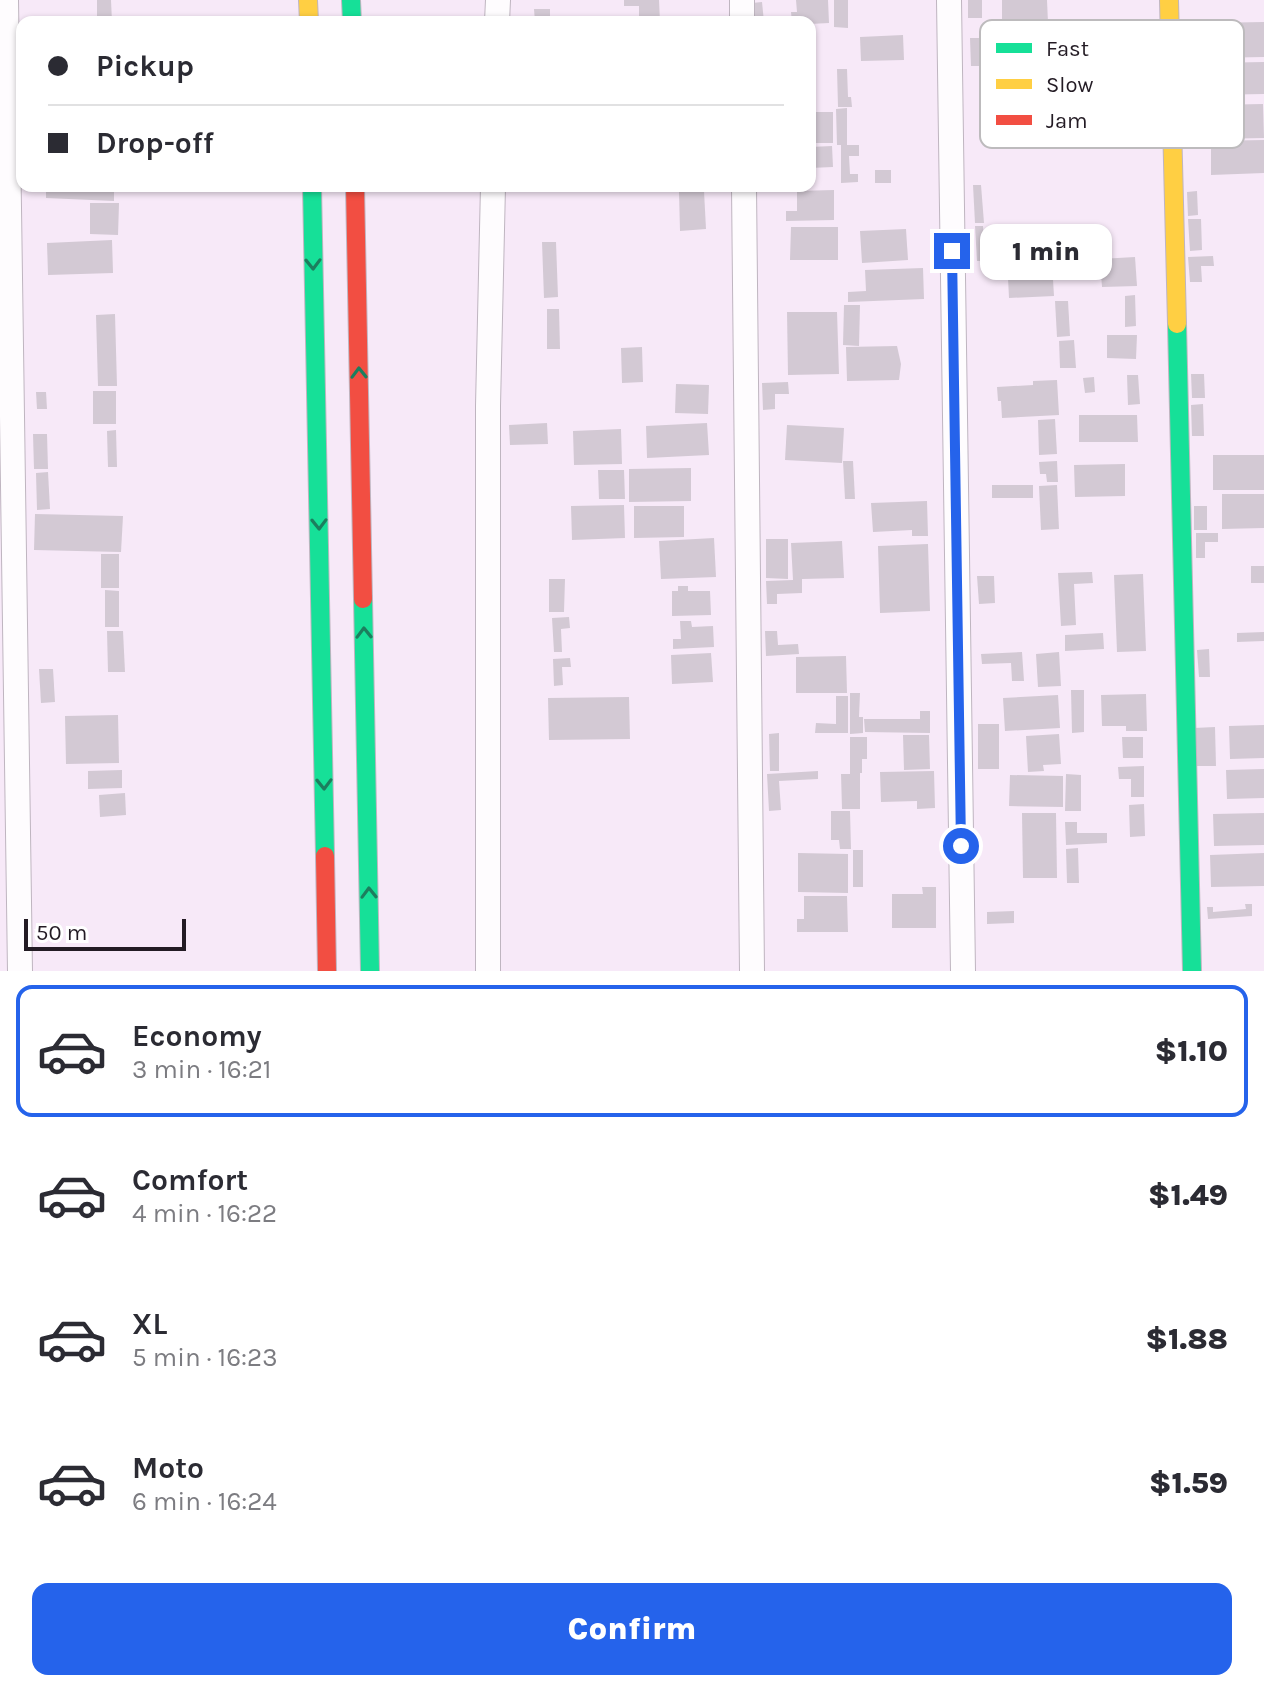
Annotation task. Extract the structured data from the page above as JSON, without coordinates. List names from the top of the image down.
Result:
{
  "legend": ["Fast", "Slow", "Jam"],
  "scale_bar": "50 m",
  "page": {
    "banner": ["Pickup", "Drop-off"],
    "bubble": "1 min",
    "scale": "50 m",
    "list": [
      {
        "name": "Economy",
        "note": "3 min · 16:21",
        "value": "$1.10"
      },
      {
        "name": "Comfort",
        "note": "4 min · 16:22",
        "value": "$1.49"
      },
      {
        "name": "XL",
        "note": "5 min · 16:23",
        "value": "$1.88"
      },
      {
        "name": "Moto",
        "note": "6 min · 16:24",
        "value": "$1.59"
      }
    ],
    "buttons": "Confirm"
  }
}
